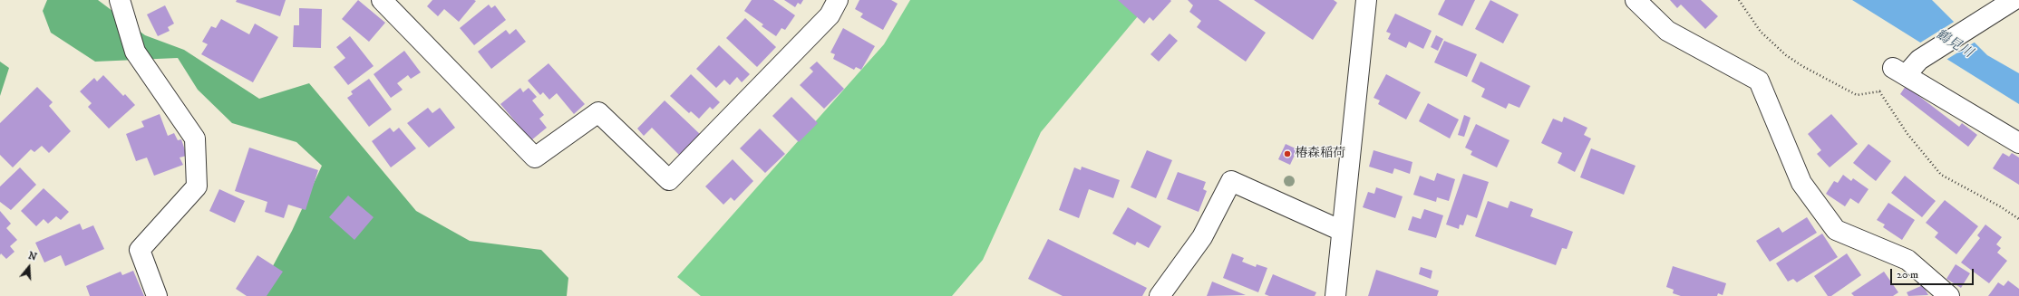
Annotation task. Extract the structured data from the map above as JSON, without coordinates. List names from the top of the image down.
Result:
{
  "water": ["鶴見川"],
  "places": ["椿森稲荷"],
  "scale_bar": "20 m",
  "north": "top"
}
